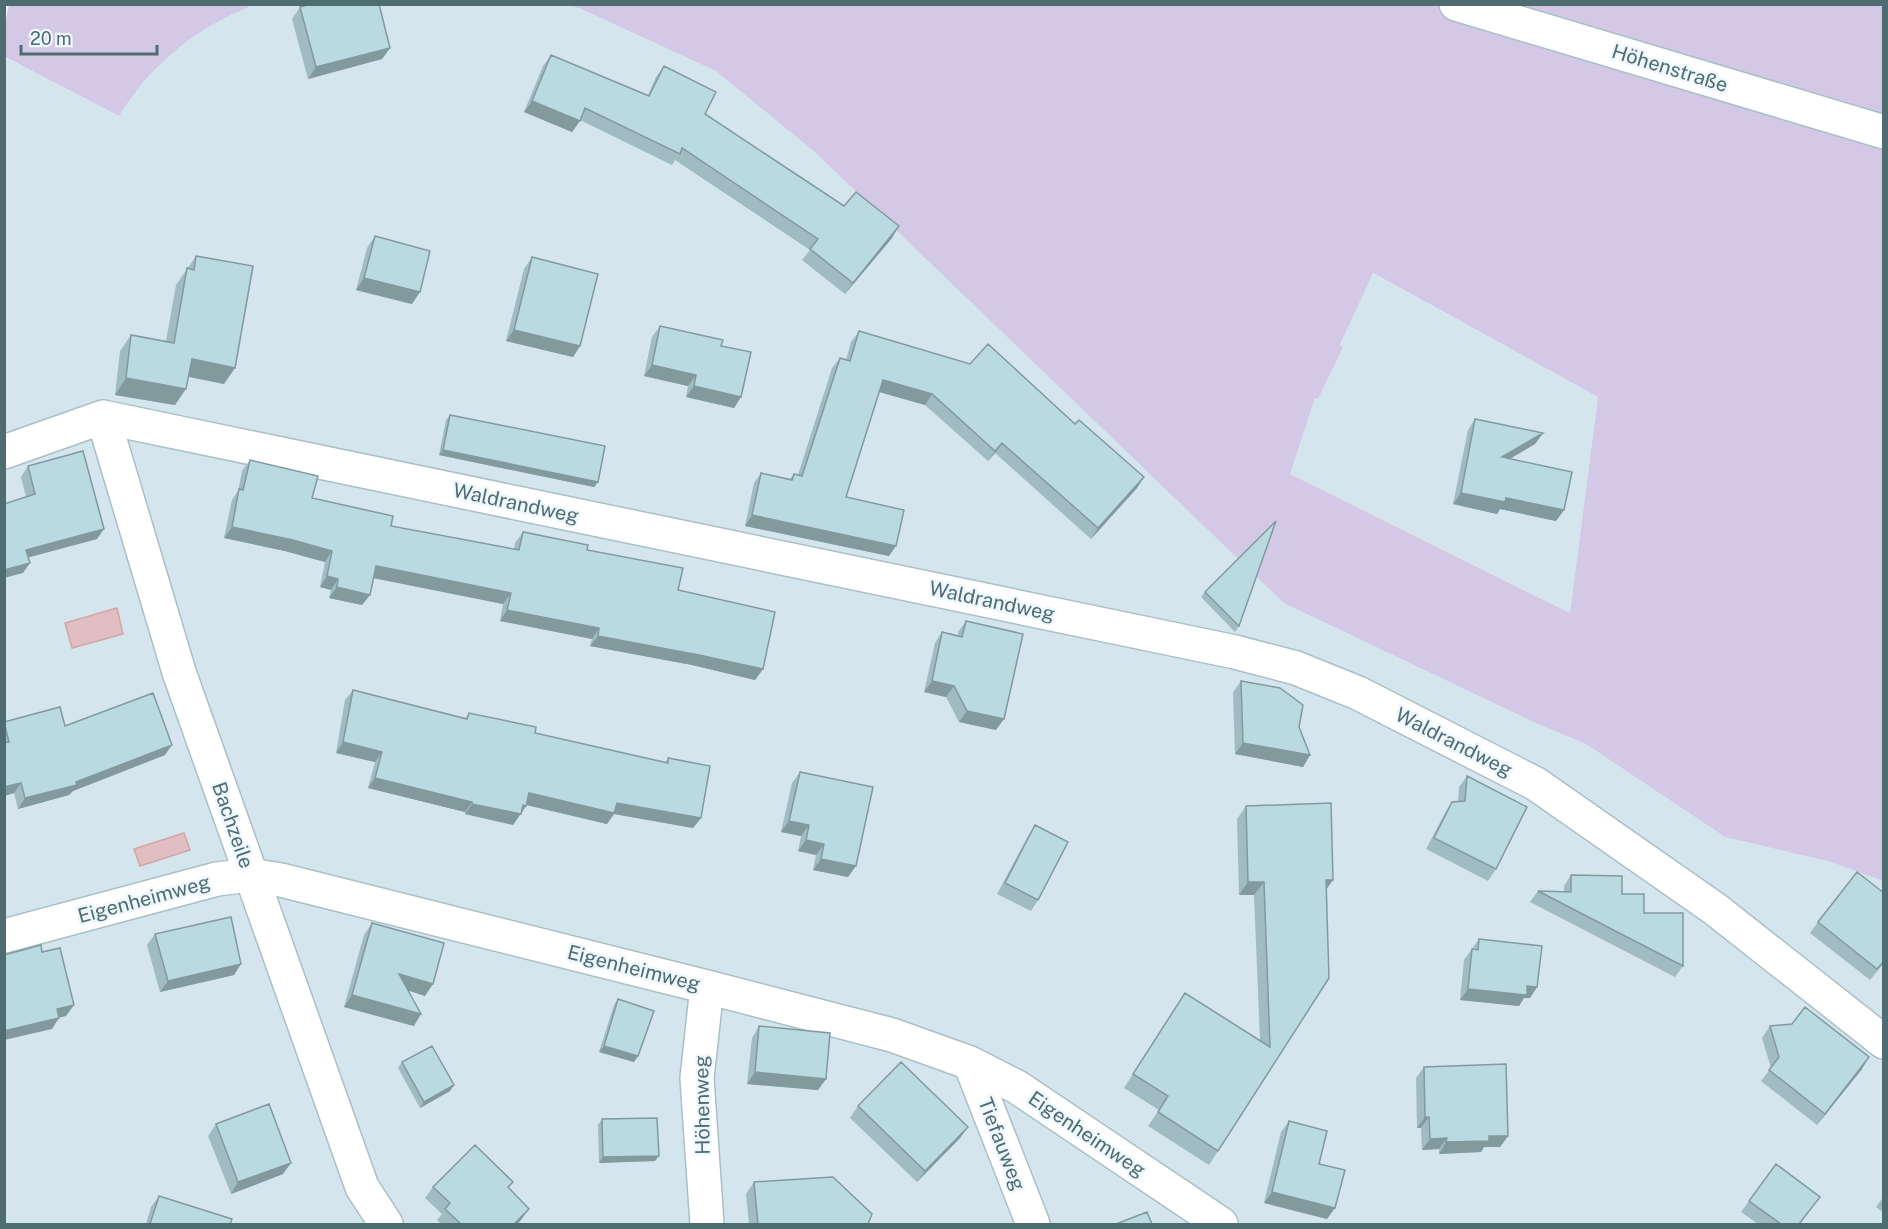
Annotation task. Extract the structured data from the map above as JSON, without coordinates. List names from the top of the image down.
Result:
{
  "streets": {
    "street": [
      "Höhenstraße",
      "Waldrandweg",
      "Bachzeile",
      "Eigenheimweg",
      "Höhenweg",
      "Tiefauweg"
    ]
  },
  "crossings": [
    ["Waldrandweg", "Bachzeile"],
    ["Bachzeile", "Eigenheimweg"],
    ["Eigenheimweg", "Höhenweg"],
    ["Eigenheimweg", "Tiefauweg"]
  ],
  "scale_bar": "20 m"
}
